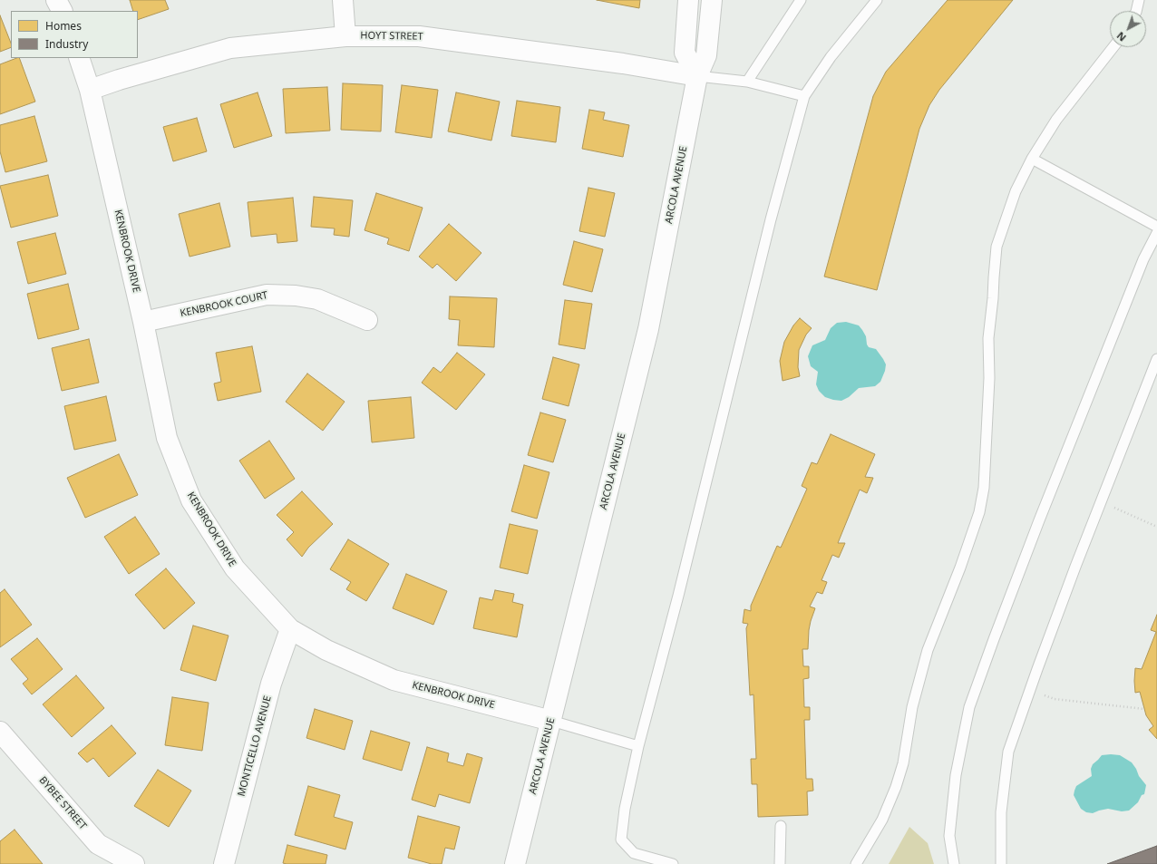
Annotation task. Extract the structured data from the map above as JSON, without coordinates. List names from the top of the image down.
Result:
{
  "streets": {
    "street": [
      "HOYT STREET",
      "ARCOLA AVENUE",
      "KENBROOK DRIVE",
      "KENBROOK COURT",
      "MONTICELLO AVENUE",
      "BYBEE STREET"
    ]
  },
  "crossings": [
    ["HOYT STREET", "ARCOLA AVENUE"],
    ["HOYT STREET", "KENBROOK DRIVE"],
    ["ARCOLA AVENUE", "KENBROOK DRIVE"],
    ["KENBROOK DRIVE", "KENBROOK COURT"],
    ["KENBROOK DRIVE", "MONTICELLO AVENUE"]
  ],
  "legend": ["Homes", "Industry"],
  "north": "bottom left"
}
